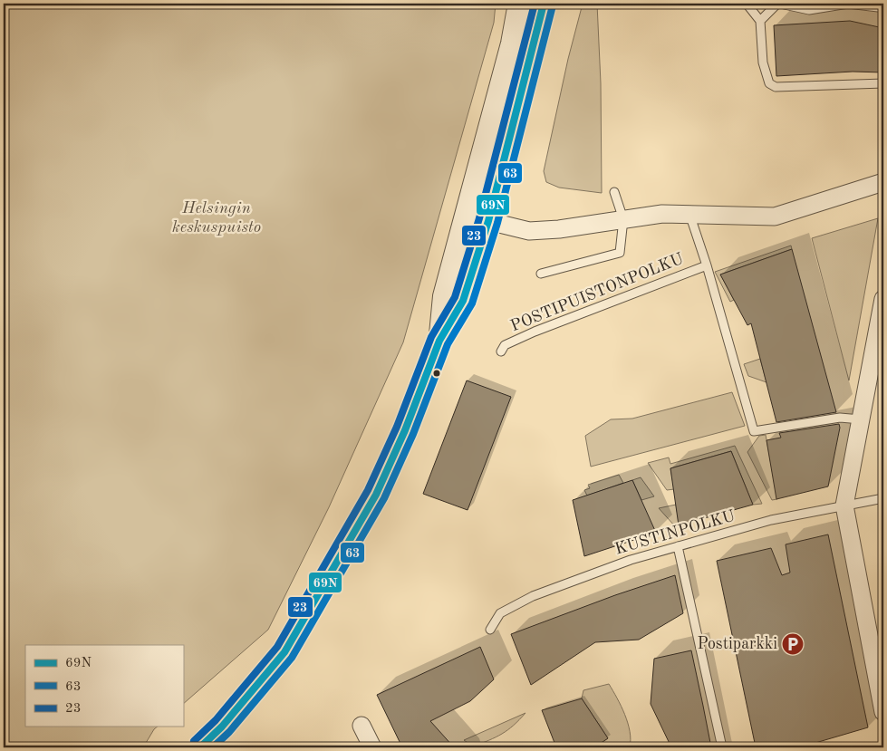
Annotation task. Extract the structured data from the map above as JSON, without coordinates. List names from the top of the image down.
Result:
{
  "streets": {
    "lane": ["POSTIPUISTONPOLKU", "KUSTINPOLKU"]
  },
  "parks": ["Helsingin keskuspuisto"],
  "places": {
    "parking": ["Postiparkki"]
  },
  "lines": ["transit line 69N", "transit line 23", "transit line 63"],
  "legend": ["69N", "63", "23"]
}
